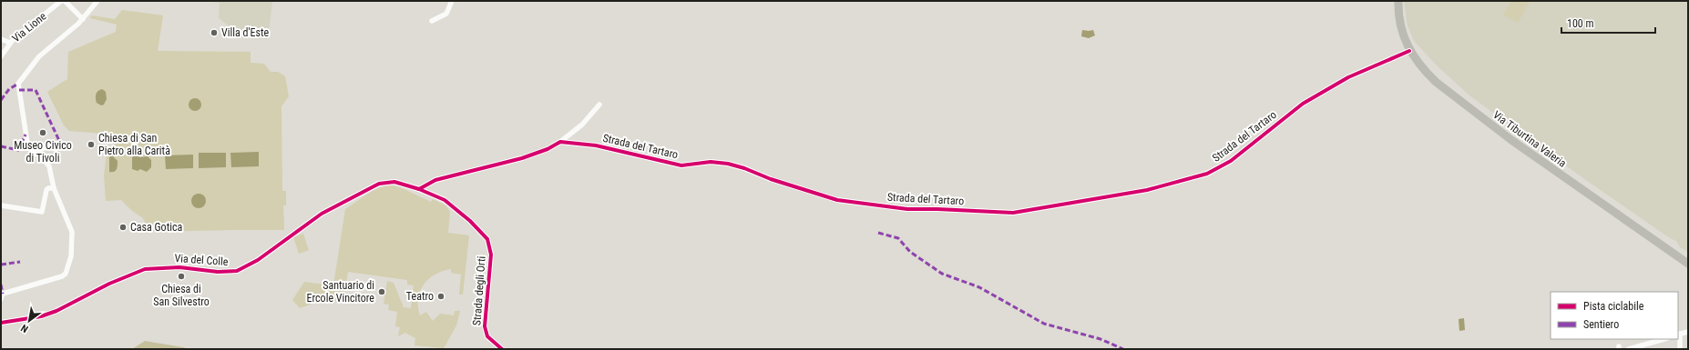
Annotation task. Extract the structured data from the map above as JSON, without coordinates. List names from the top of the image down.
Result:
{
  "streets": {
    "main road": ["Via Tiburtina Valeria"],
    "street": [
      "Via Lione",
      "Strada del Tartaro",
      "Via del Colle",
      "Strada degli Orti"
    ]
  },
  "crossings": [
    ["Strada del Tartaro", "Via Tiburtina Valeria"],
    ["Via del Colle", "Strada degli Orti"]
  ],
  "places": [
    "Villa d'Este",
    "Museo Civico di Tivoli",
    "Chiesa di San Pietro alla Carità",
    "Casa Gotica",
    "Chiesa di San Silvestro",
    "Santuario di Ercole Vincitore",
    "Teatro"
  ],
  "legend": ["Pista ciclabile", "Sentiero"],
  "scale_bar": "100 m",
  "north": "bottom left"
}
